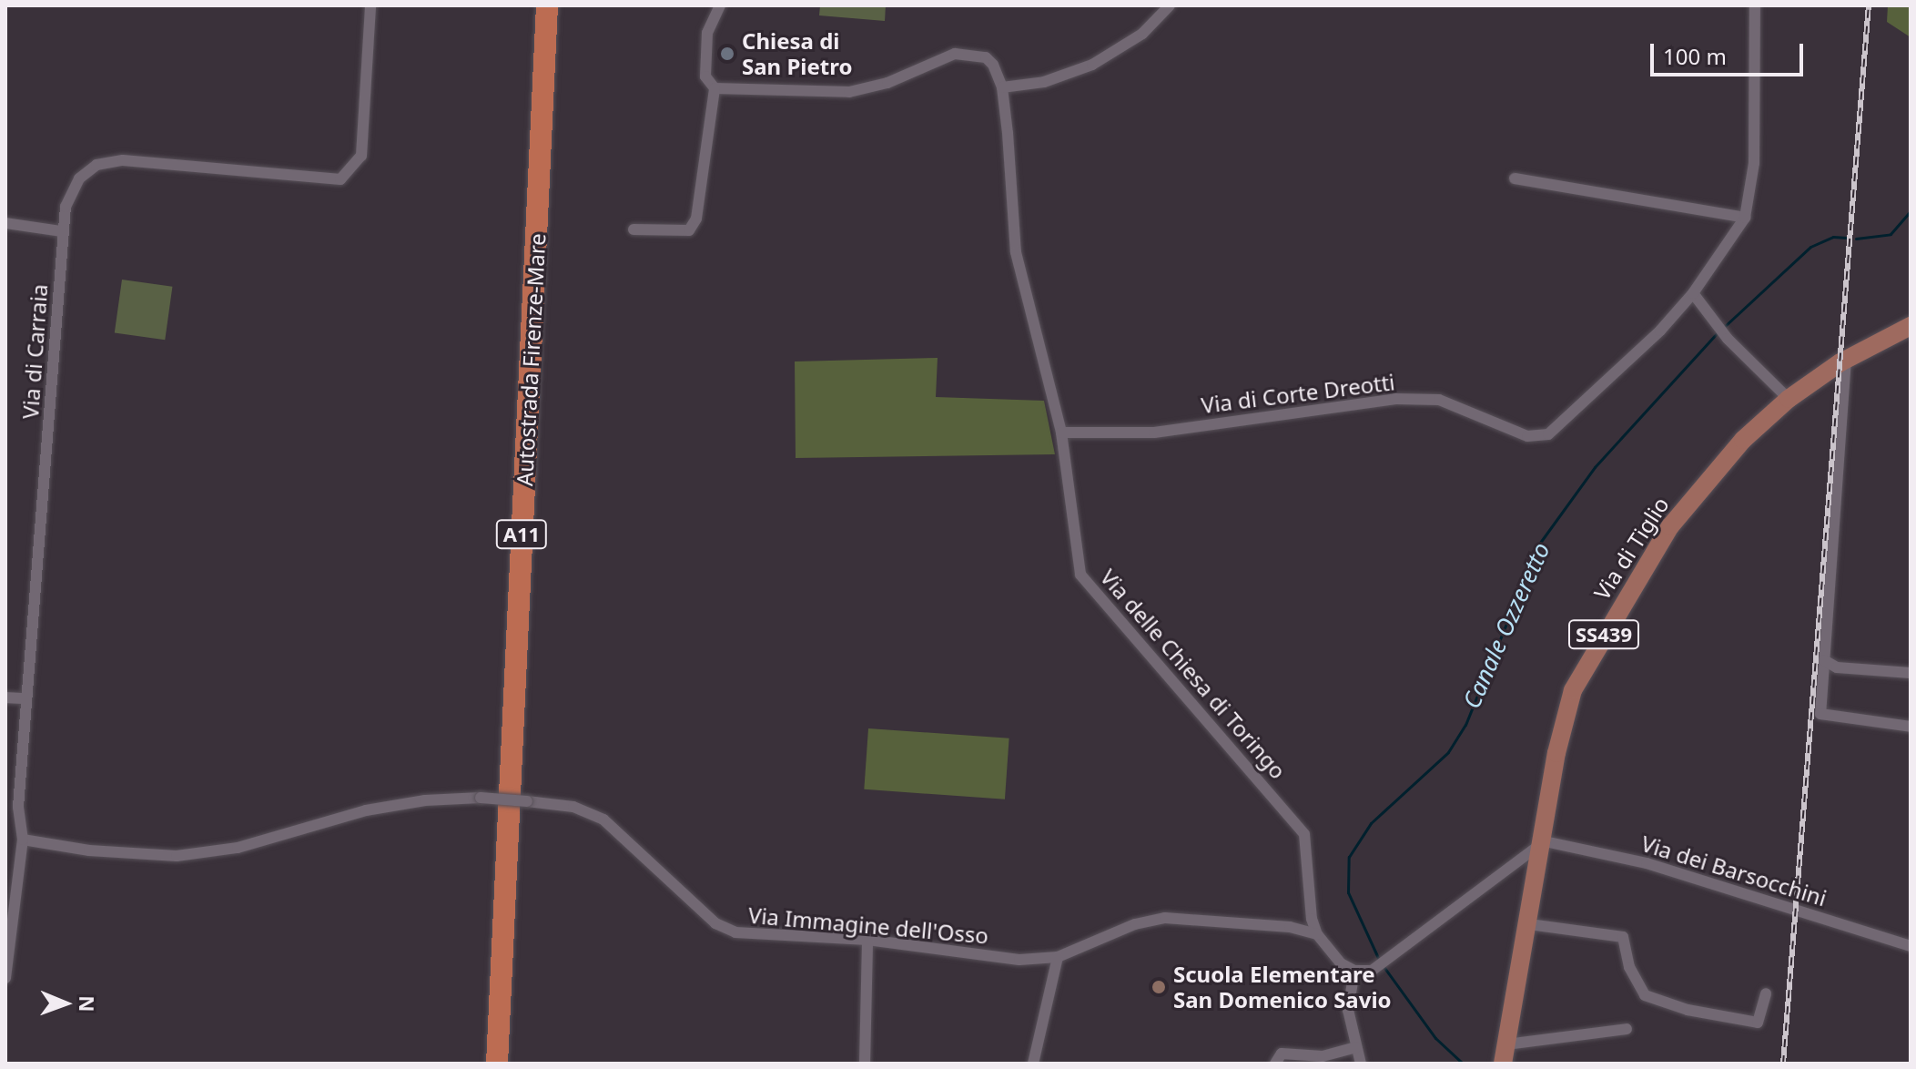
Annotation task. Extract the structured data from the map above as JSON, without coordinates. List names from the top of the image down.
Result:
{
  "streets": {
    "highway": ["Autostrada Firenze-Mare", "A11"],
    "main road": ["Via di Tiglio", "SS439"],
    "street": [
      "Via di Carraia",
      "Via di Corte Dreotti",
      "Via delle Chiesa di Toringo",
      "Via dei Barsocchini",
      "Via Immagine dell'Osso"
    ]
  },
  "crossings": [
    ["Via di Carraia", "Via Immagine dell'Osso"],
    ["Via di Corte Dreotti", "Via delle Chiesa di Toringo"],
    ["Via di Tiglio", "Via dei Barsocchini"],
    ["Via delle Chiesa di Toringo", "Via Immagine dell'Osso"]
  ],
  "water": ["Canale Ozzeretto"],
  "places": ["Chiesa di San Pietro", "Scuola Elementare San Domenico Savio"],
  "scale_bar": "100 m",
  "north": "right"
}
